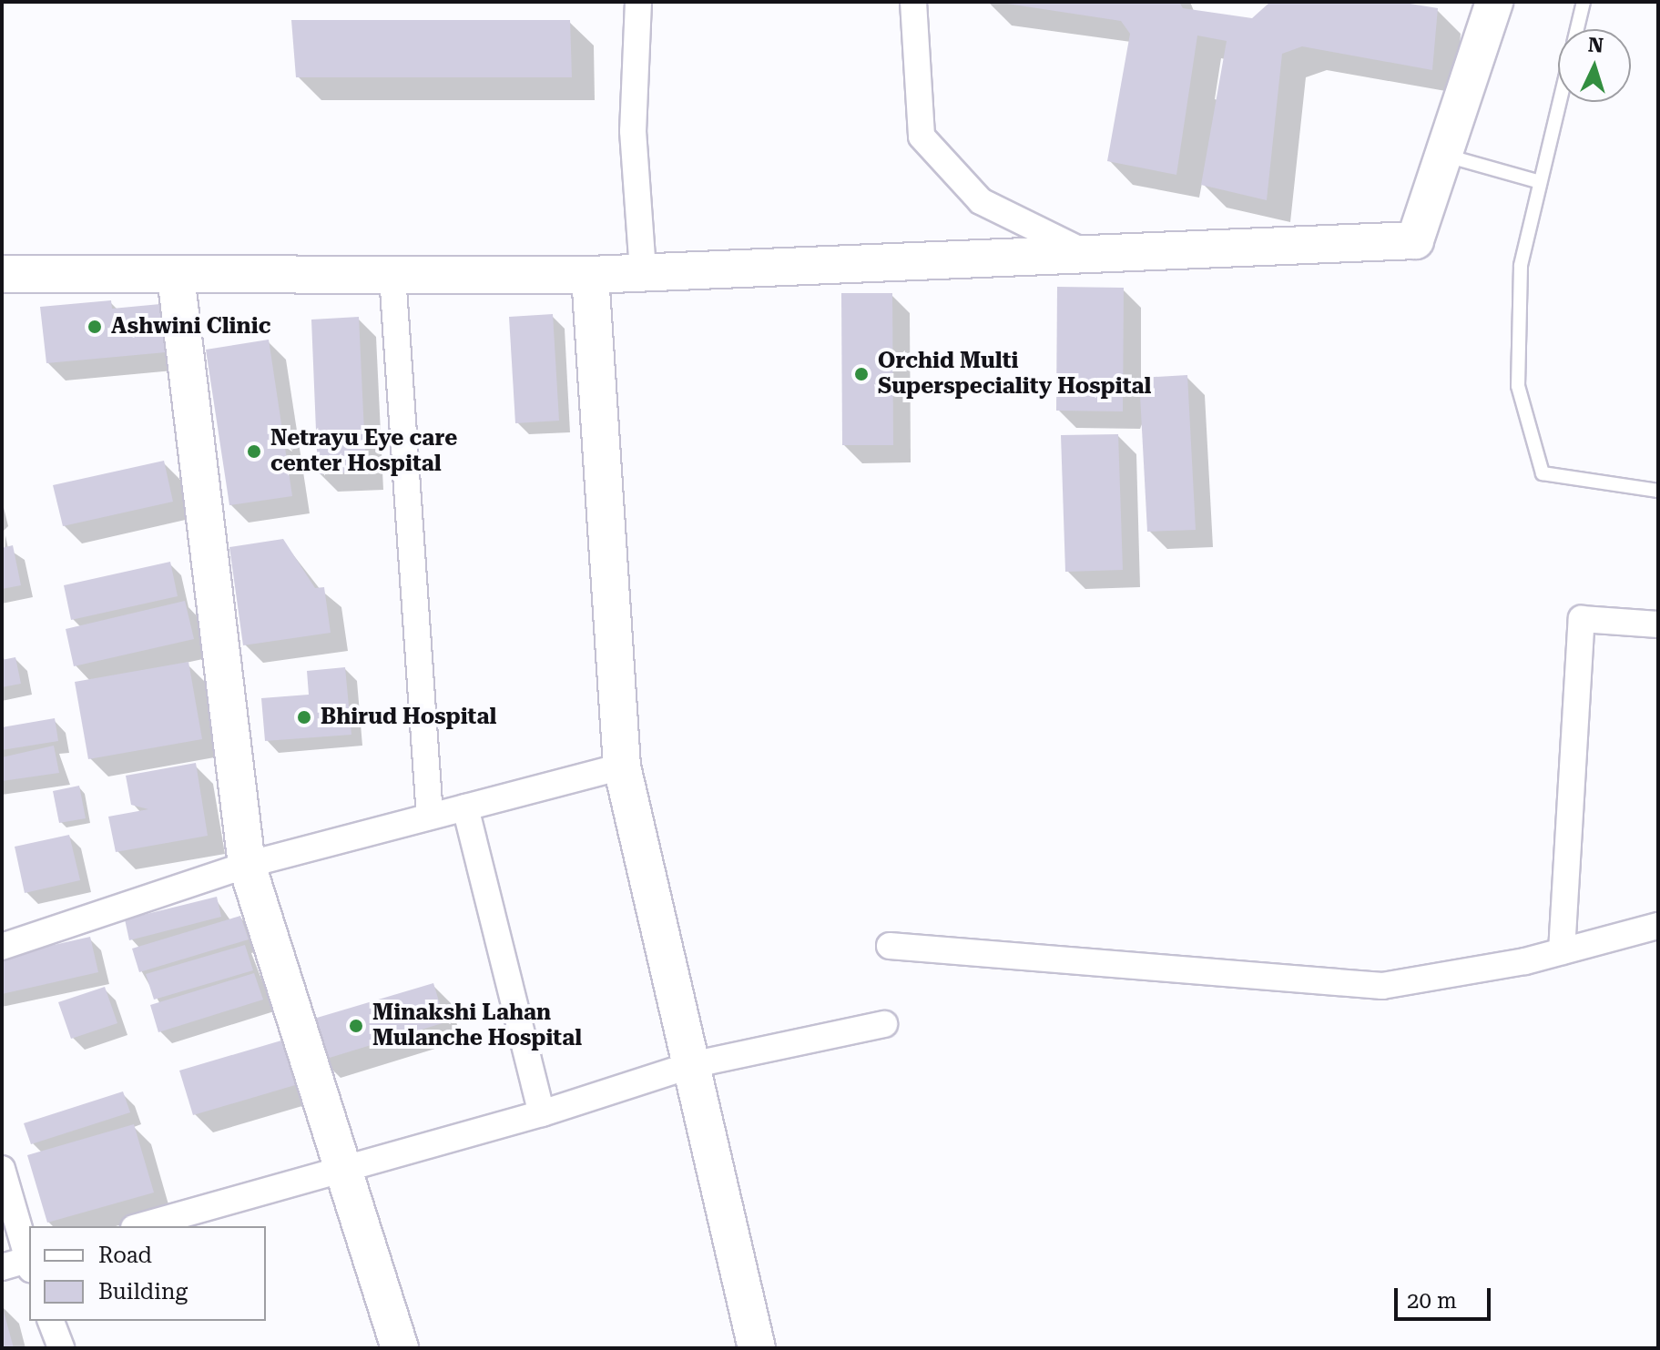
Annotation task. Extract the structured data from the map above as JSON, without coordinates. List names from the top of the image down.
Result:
{
  "places": [
    "Ashwini Clinic",
    "Orchid Multi Superspeciality Hospital",
    "Netrayu Eye care center Hospital",
    "Bhirud Hospital",
    "Minakshi Lahan Mulanche Hospital"
  ],
  "legend": ["Road", "Building"],
  "scale_bar": "20 m",
  "north": "top"
}
